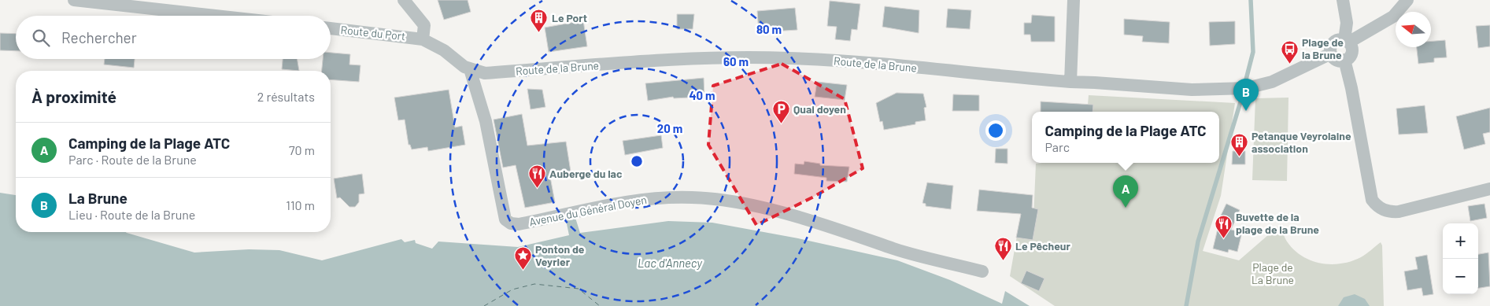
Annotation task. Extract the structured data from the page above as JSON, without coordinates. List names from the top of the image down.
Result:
{
  "streets": {
    "street": ["Route du Port", "Route de la Brune", "Avenue du Général Doyen"]
  },
  "crossings": [
    ["Route du Port", "Route de la Brune"],
    ["Route de la Brune", "Avenue du Général Doyen"]
  ],
  "water": ["Lac d'Annecy"],
  "parks": ["Plage de La Brune"],
  "places": {
    "building": ["Le Port", "Petanque Veyrolaine association"],
    "bus stop": ["Plage de la Brune"],
    "parking": ["Quai doyen"],
    "restaurant": ["Auberge du lac", "Buvette de la plage de la Brune", "Le Pêcheur"],
    "place": ["Ponton de Veyrier"]
  },
  "north": "left",
  "page": {
    "search": "Rechercher",
    "heading": ["À proximité", "2 résultats"],
    "pins": ["B", "A"],
    "popup": ["Camping de la Plage ATC", "Parc"],
    "list": [
      {
        "mark": "A",
        "name": "Camping de la Plage ATC",
        "note": "Parc · Route de la Brune",
        "value": "70 m"
      },
      {
        "mark": "B",
        "name": "La Brune",
        "note": "Lieu · Route de la Brune",
        "value": "110 m"
      }
    ],
    "map_buttons": ["+", "−"]
  },
  "rings": [
    "80 m",
    "60 m",
    "40 m",
    "20 m"
  ]
}
